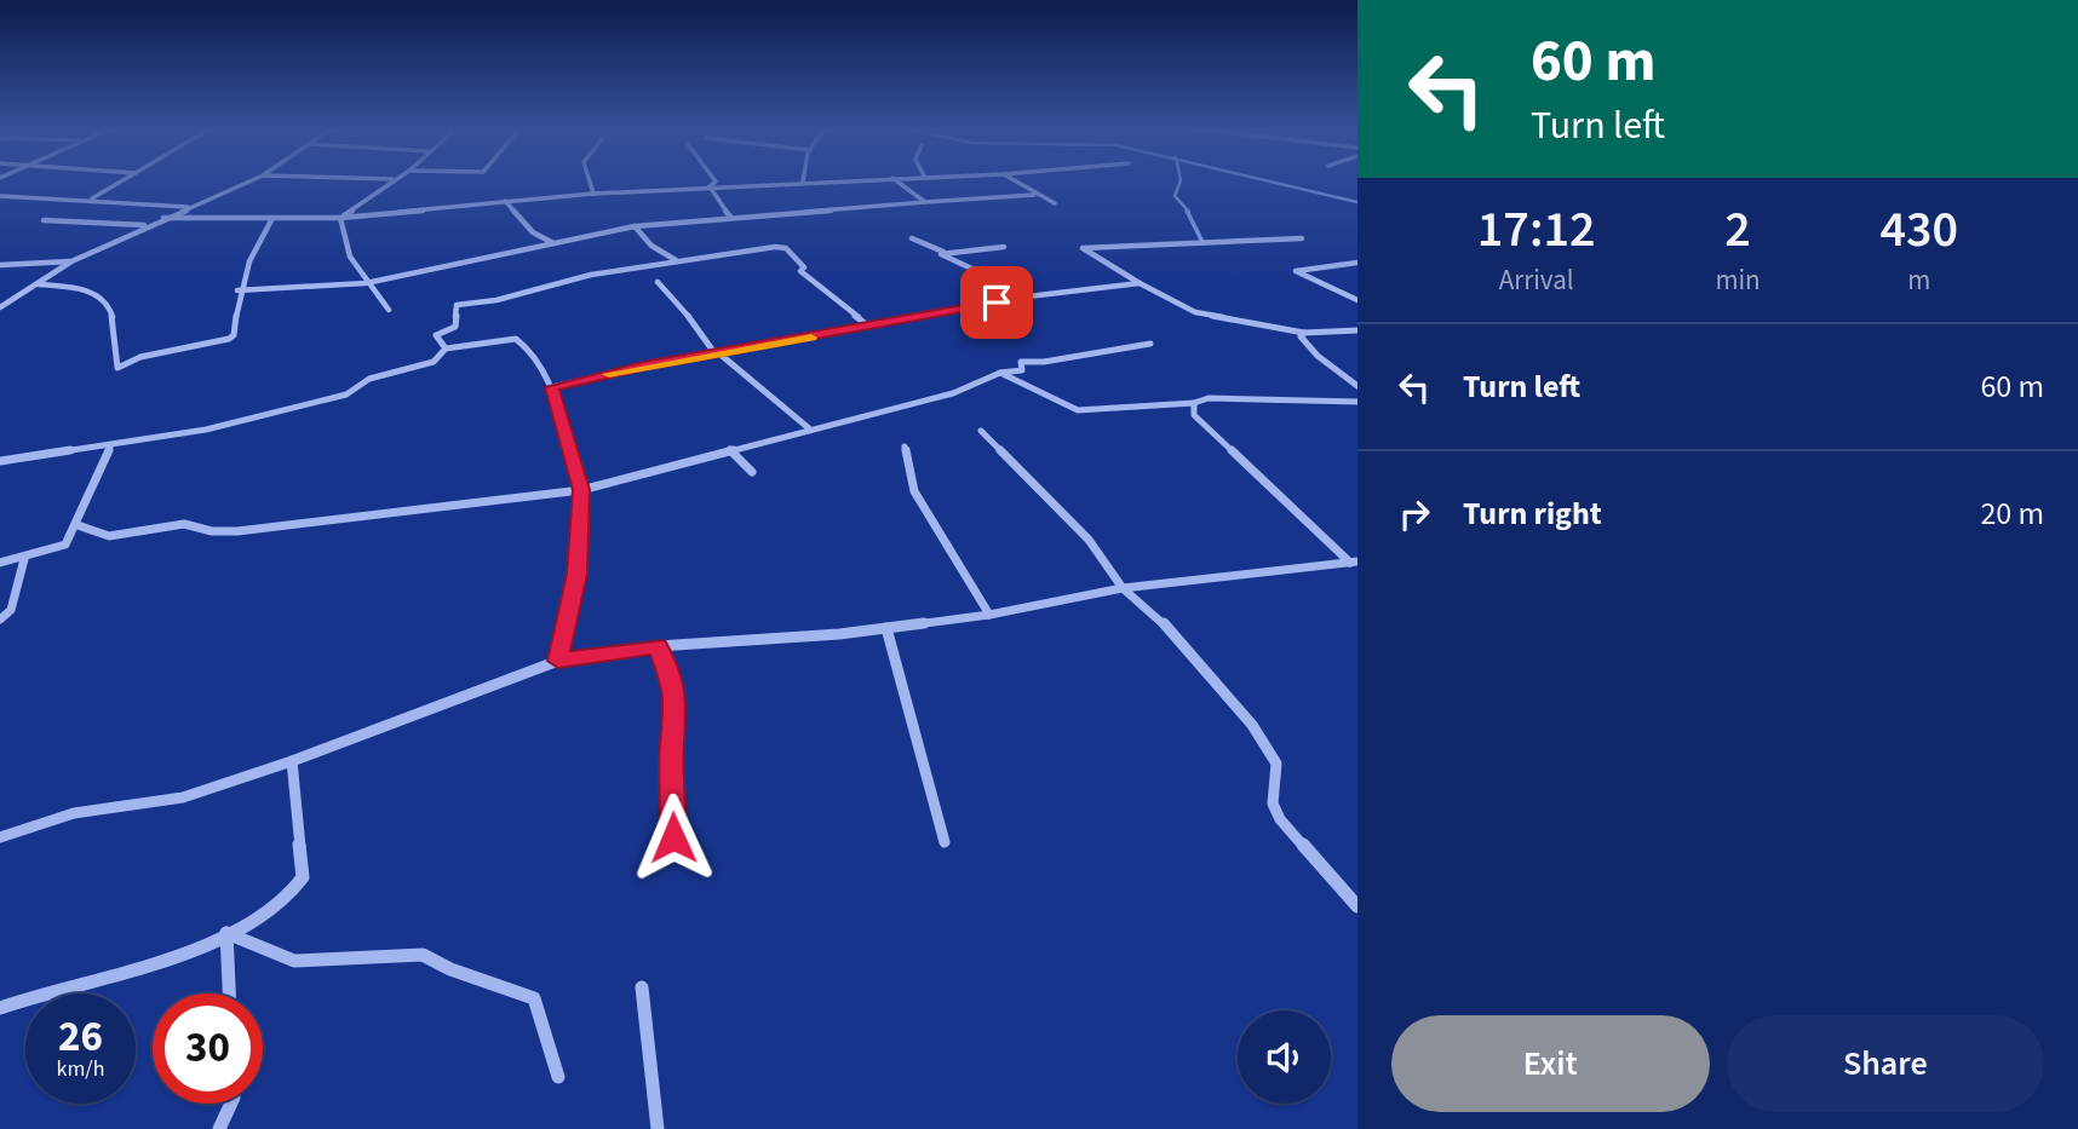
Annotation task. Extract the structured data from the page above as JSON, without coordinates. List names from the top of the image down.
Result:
{
  "page": {
    "turn": ["60 m", "Turn left"],
    "eta": [
      "17:12",
      "Arrival",
      "2",
      "min",
      "430",
      "m"
    ],
    "list": [
      {
        "name": "Turn left",
        "value": "60 m"
      },
      {
        "name": "Turn right",
        "value": "20 m"
      }
    ],
    "speed": "26 km/h",
    "limit": "30",
    "buttons": ["Exit", "Share"]
  }
}
